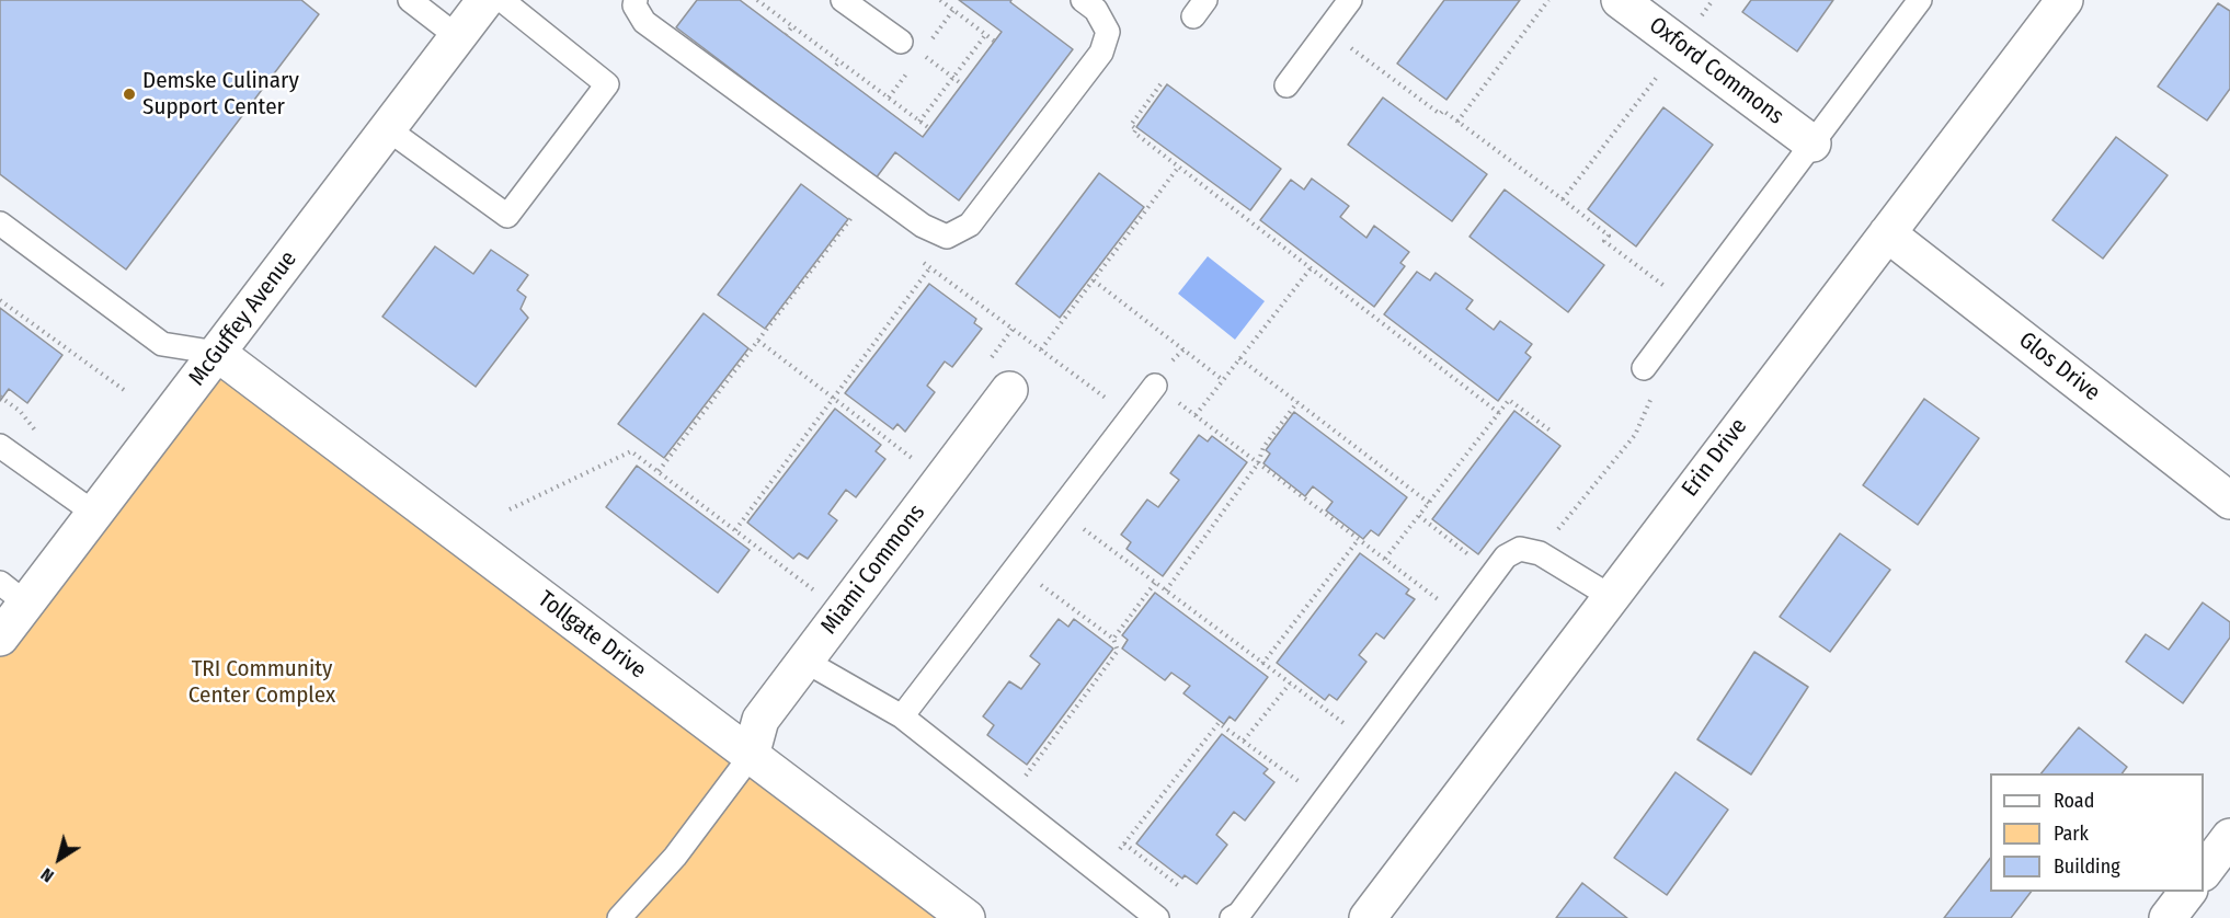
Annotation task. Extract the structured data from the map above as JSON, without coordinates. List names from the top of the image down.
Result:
{
  "streets": {
    "street": [
      "Oxford Commons",
      "McGuffey Avenue",
      "Glos Drive",
      "Erin Drive",
      "Miami Commons",
      "Tollgate Drive"
    ]
  },
  "crossings": [
    ["McGuffey Avenue", "Tollgate Drive"],
    ["Glos Drive", "Erin Drive"],
    ["Miami Commons", "Tollgate Drive"]
  ],
  "parks": ["TRI Community Center Complex"],
  "places": ["Demske Culinary Support Center"],
  "legend": ["Road", "Park", "Building"],
  "north": "bottom left"
}
